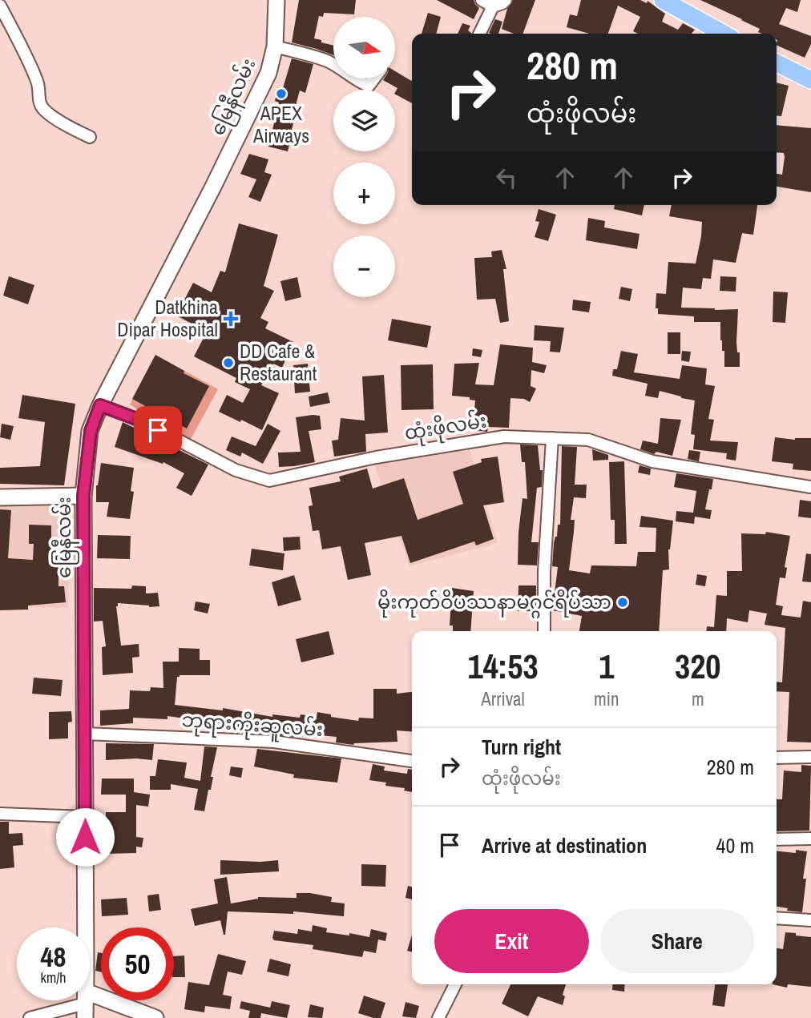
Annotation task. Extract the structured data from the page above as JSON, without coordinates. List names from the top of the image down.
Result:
{
  "streets": {
    "main road": ["မြေနီလမ်း"],
    "street": ["ထုံးဖိုလမ်း", "ဘုရားကိုးဆူလမ်း"]
  },
  "crossings": [
    ["မြေနီလမ်း", "ထုံးဖိုလမ်း"],
    ["မြေနီလမ်း", "ဘုရားကိုးဆူလမ်း"]
  ],
  "places": {
    "other": ["APEX Airways", "DD Cafe & Restaurant", "မိုးကုတ်ဝိပဿနာမဂ္ဂင်ရိပ်သာ"],
    "health": ["Datkhina Dipar Hospital"]
  },
  "north": "right",
  "page": {
    "map_buttons": ["+", "−"],
    "turn": ["280 m", "ထုံးဖိုလမ်း"],
    "eta": [
      "14:53",
      "Arrival",
      "1",
      "min",
      "320",
      "m"
    ],
    "list": [
      {
        "name": "Turn right",
        "note": "ထုံးဖိုလမ်း",
        "value": "280 m"
      },
      {
        "name": "Arrive at destination",
        "value": "40 m"
      }
    ],
    "buttons": ["Exit", "Share"],
    "speed": "48 km/h",
    "limit": "50"
  }
}
